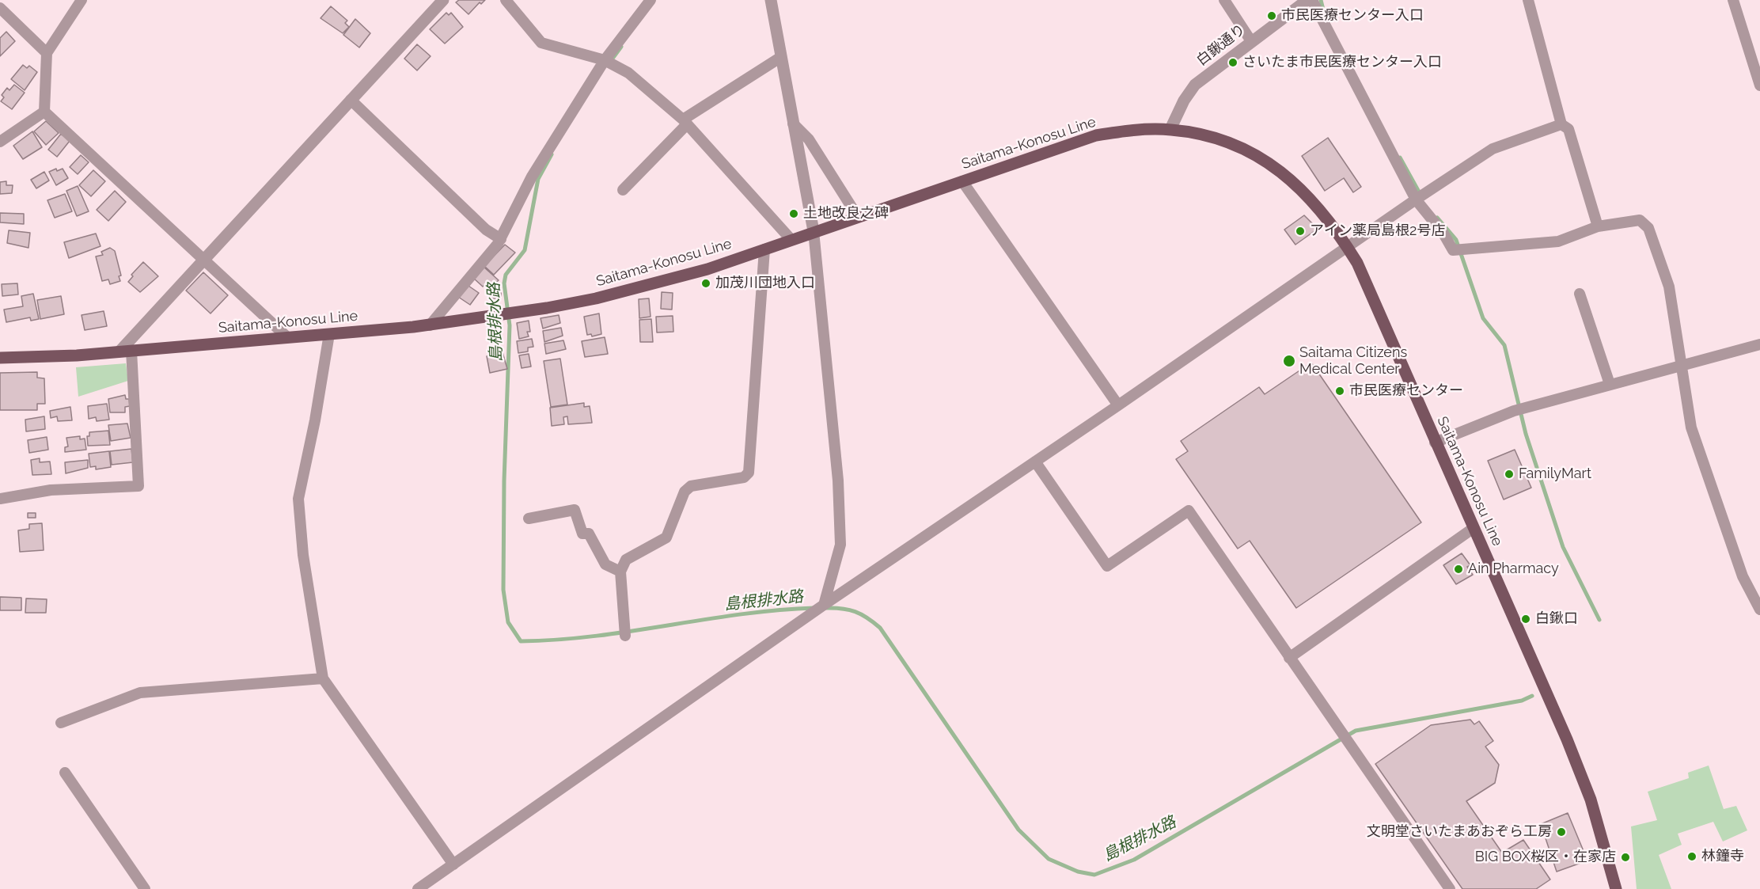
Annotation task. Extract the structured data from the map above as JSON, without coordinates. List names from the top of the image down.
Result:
{
  "streets": {
    "main road": ["Saitama-Konosu Line"],
    "street": ["白鍬通り"]
  },
  "crossings": [
    ["白鍬通り", "Saitama-Konosu Line"]
  ],
  "water": ["島根排水路"],
  "places": [
    "市民医療センター入口",
    "さいたま市民医療センター入口",
    "土地改良之碑",
    "アイン薬局島根2号店",
    "加茂川団地入口",
    "Saitama Citizens Medical Center",
    "市民医療センター",
    "FamilyMart",
    "Ain Pharmacy",
    "白鍬口",
    "文明堂さいたまあおぞら工房",
    "林鐘寺",
    "BIG BOX桜区・在家店"
  ]
}
